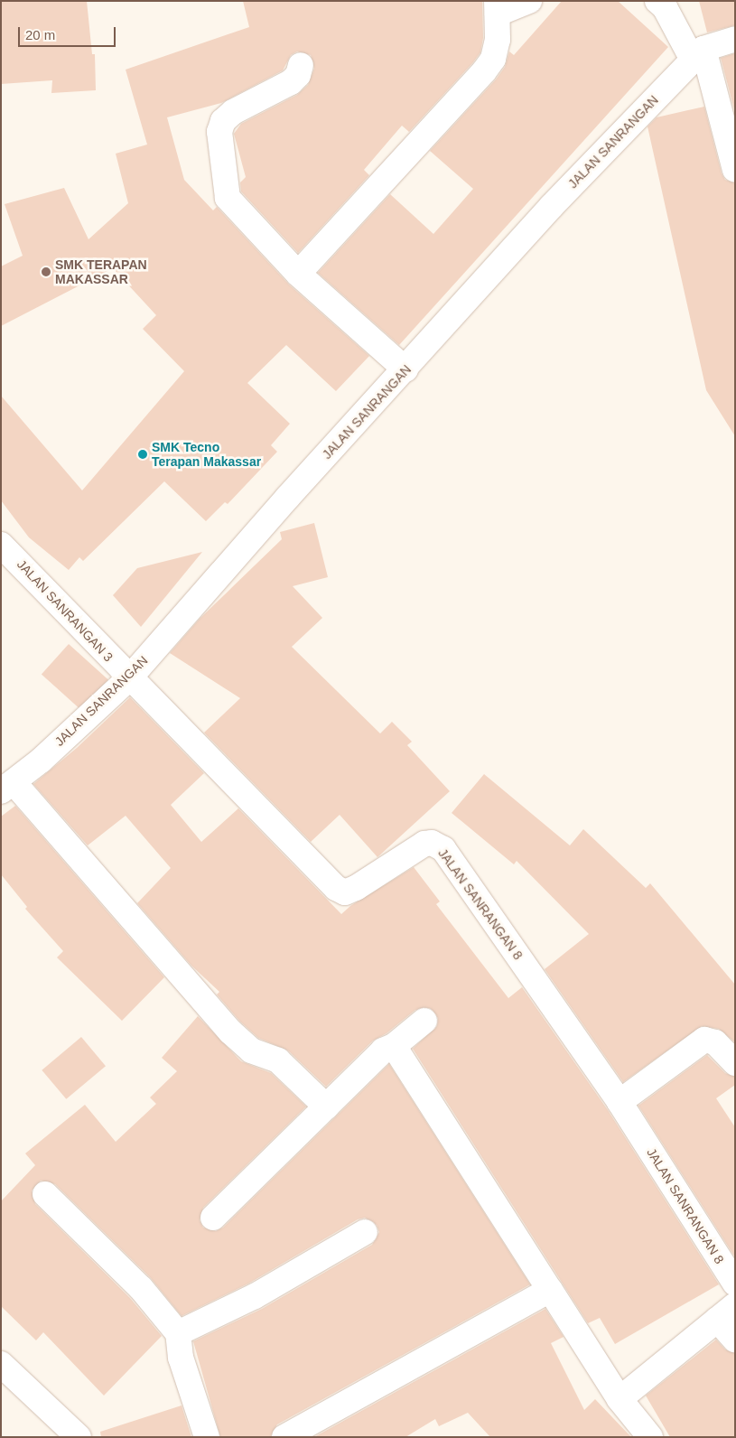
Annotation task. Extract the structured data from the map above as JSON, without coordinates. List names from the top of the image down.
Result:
{
  "streets": {
    "street": ["JALAN SANRANGAN", "JALAN SANRANGAN 3", "JALAN SANRANGAN 8"]
  },
  "crossings": [
    ["JALAN SANRANGAN", "JALAN SANRANGAN 3"],
    ["JALAN SANRANGAN", "JALAN SANRANGAN 8"],
    ["JALAN SANRANGAN 3", "JALAN SANRANGAN 8"]
  ],
  "places": ["SMK TERAPAN MAKASSAR", "SMK Tecno Terapan Makassar"],
  "scale_bar": "20 m"
}
